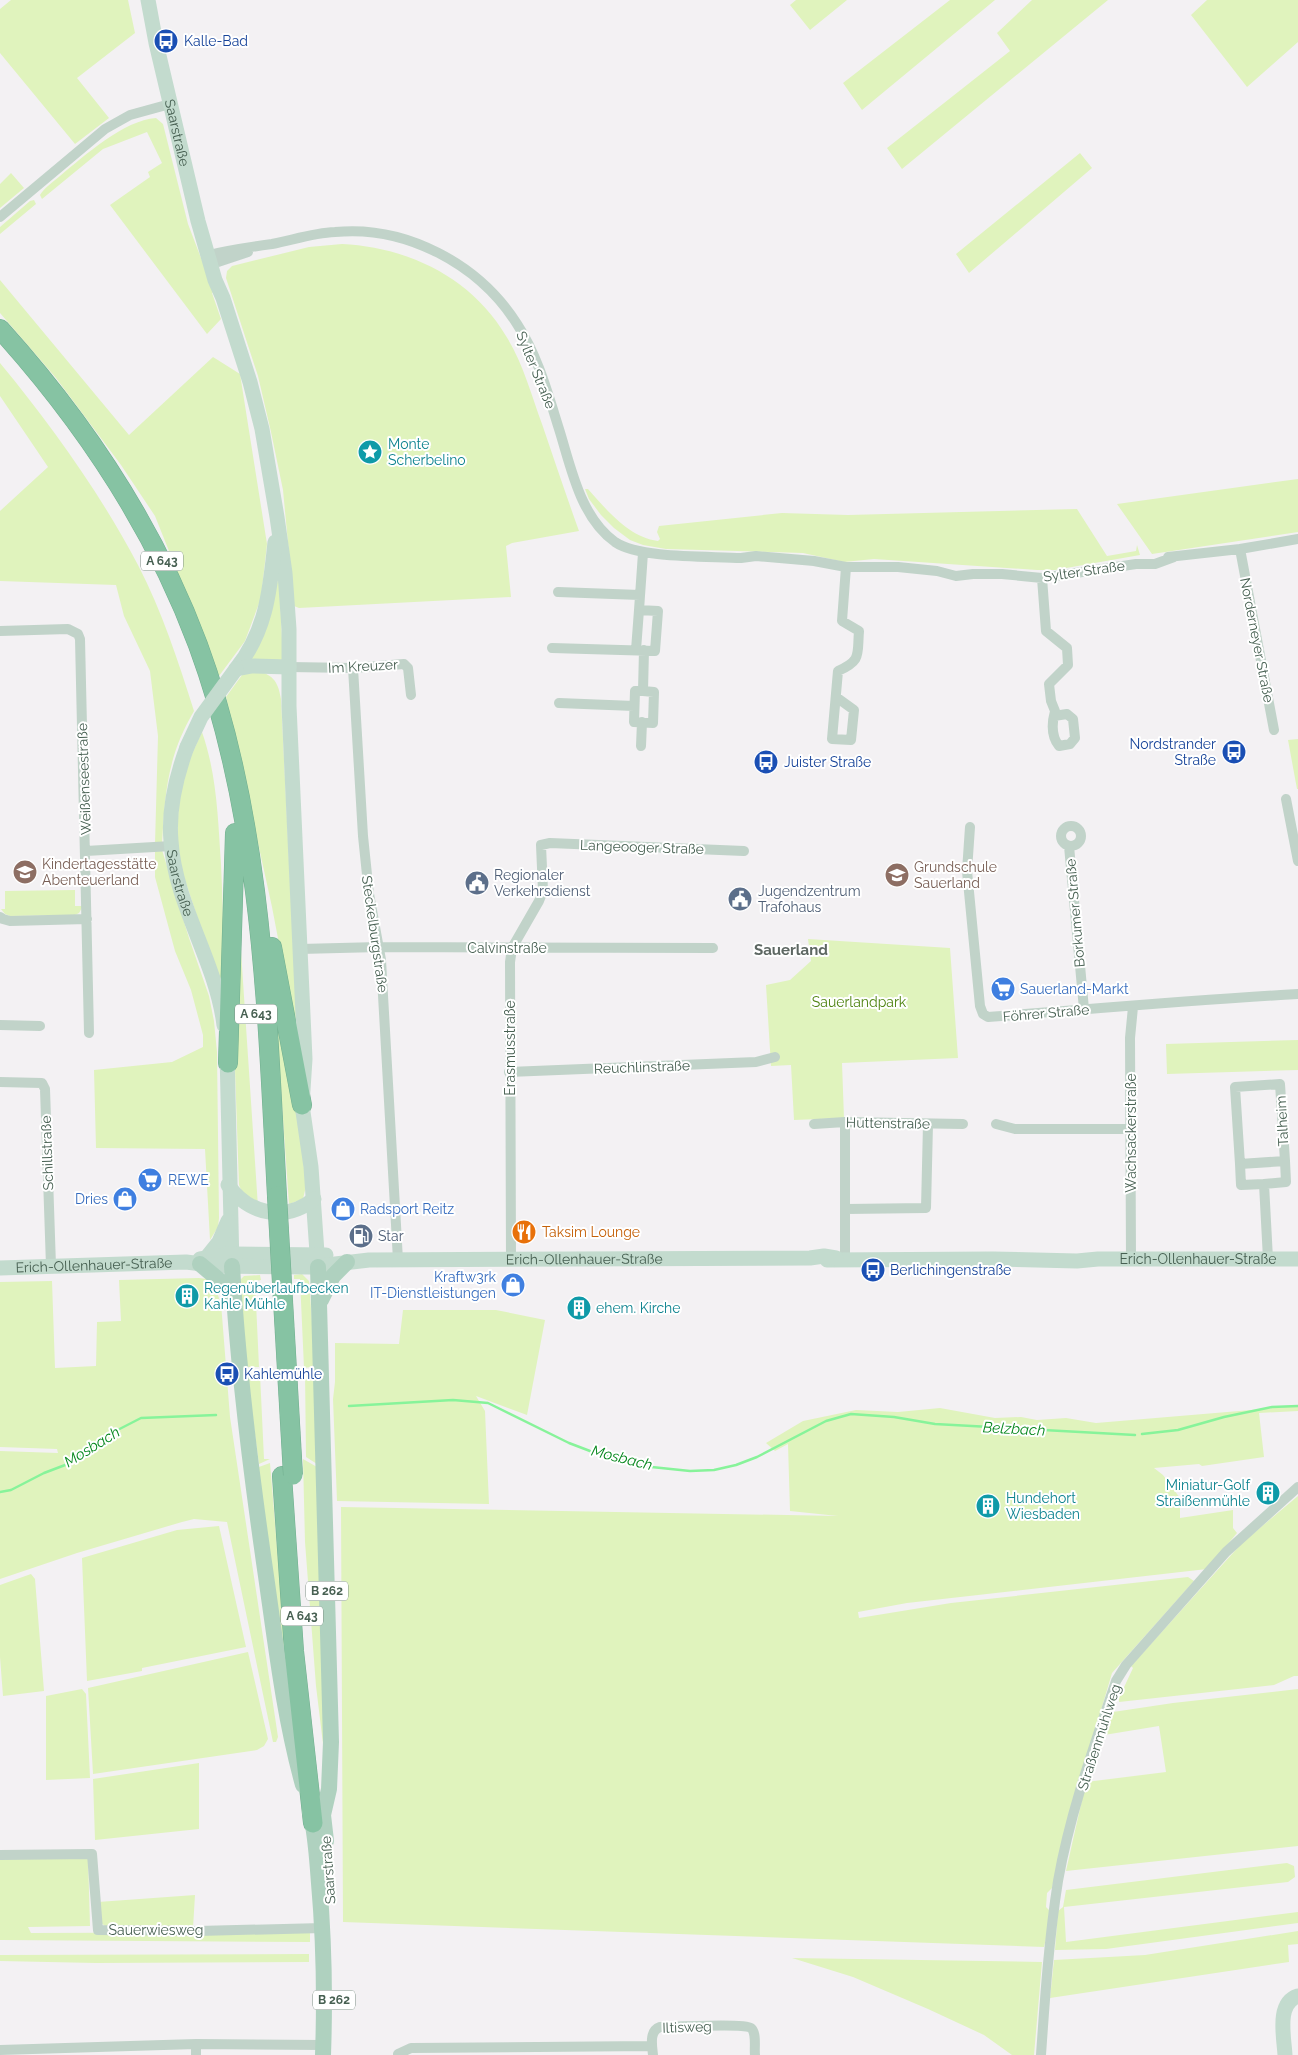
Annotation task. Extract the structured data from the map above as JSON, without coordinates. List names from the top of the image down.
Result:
{
  "streets": {
    "highway": ["A 643", "B 262"],
    "main road": ["Saarstraße", "Erich-Ollenhauer-Straße"],
    "street": [
      "Sylter Straße",
      "Norderneyer Straße",
      "Im Kreuzer",
      "Weißenseestraße",
      "Langeooger Straße",
      "Borkumer Straße",
      "Steckelburgstraße",
      "Calvinstraße",
      "Föhrer Straße",
      "Erasmusstraße",
      "Reuchlinstraße",
      "Talheim",
      "Huttenstraße",
      "Wachsackerstraße",
      "Schillstraße",
      "Straßenmühlweg",
      "Sauerwiesweg",
      "Iltisweg"
    ]
  },
  "crossings": [
    ["Saarstraße", "Sylter Straße"],
    ["Saarstraße", "Im Kreuzer"],
    ["Saarstraße", "Calvinstraße"],
    ["Saarstraße", "Erich-Ollenhauer-Straße"],
    ["Saarstraße", "B 262"],
    ["Saarstraße", "Sauerwiesweg"],
    ["Sylter Straße", "Norderneyer Straße"],
    ["A 643", "B 262"],
    ["Im Kreuzer", "Steckelburgstraße"],
    ["Langeooger Straße", "Erasmusstraße"],
    ["Borkumer Straße", "Föhrer Straße"],
    ["Steckelburgstraße", "Calvinstraße"],
    ["Steckelburgstraße", "Erich-Ollenhauer-Straße"],
    ["Calvinstraße", "Erasmusstraße"],
    ["Föhrer Straße", "Wachsackerstraße"],
    ["Erasmusstraße", "Reuchlinstraße"],
    ["Erasmusstraße", "Erich-Ollenhauer-Straße"],
    ["Wachsackerstraße", "Erich-Ollenhauer-Straße"],
    ["Schillstraße", "Erich-Ollenhauer-Straße"],
    ["Erich-Ollenhauer-Straße", "B 262"],
    ["B 262", "Sauerwiesweg"]
  ],
  "districts": ["Sauerland"],
  "water": ["Belzbach", "Mosbach"],
  "parks": ["Sauerlandpark"],
  "places": {
    "bus stop": [
      "Kalle-Bad",
      "Nordstrander Straße",
      "Juister Straße",
      "Berlichingenstraße",
      "Kahlemühle"
    ],
    "place": ["Monte Scherbelino"],
    "school or university": ["Kindertagesstätte Abenteuerland", "Grundschule Sauerland"],
    "public building": ["Regionaler Verkehrsdienst", "Jugendzentrum Trafohaus"],
    "supermarket": ["Sauerland-Markt", "REWE"],
    "shop": ["Dries", "Radsport Reitz", "Kraftw3rk IT-Dienstleistungen"],
    "restaurant": ["Taksim Lounge"],
    "fuel station": ["Star"],
    "building": [
      "Regenüberlaufbecken Kahle Mühle",
      "ehem. Kirche",
      "Miniatur-Golf Straißenmühle",
      "Hundehort Wiesbaden"
    ]
  }
}
